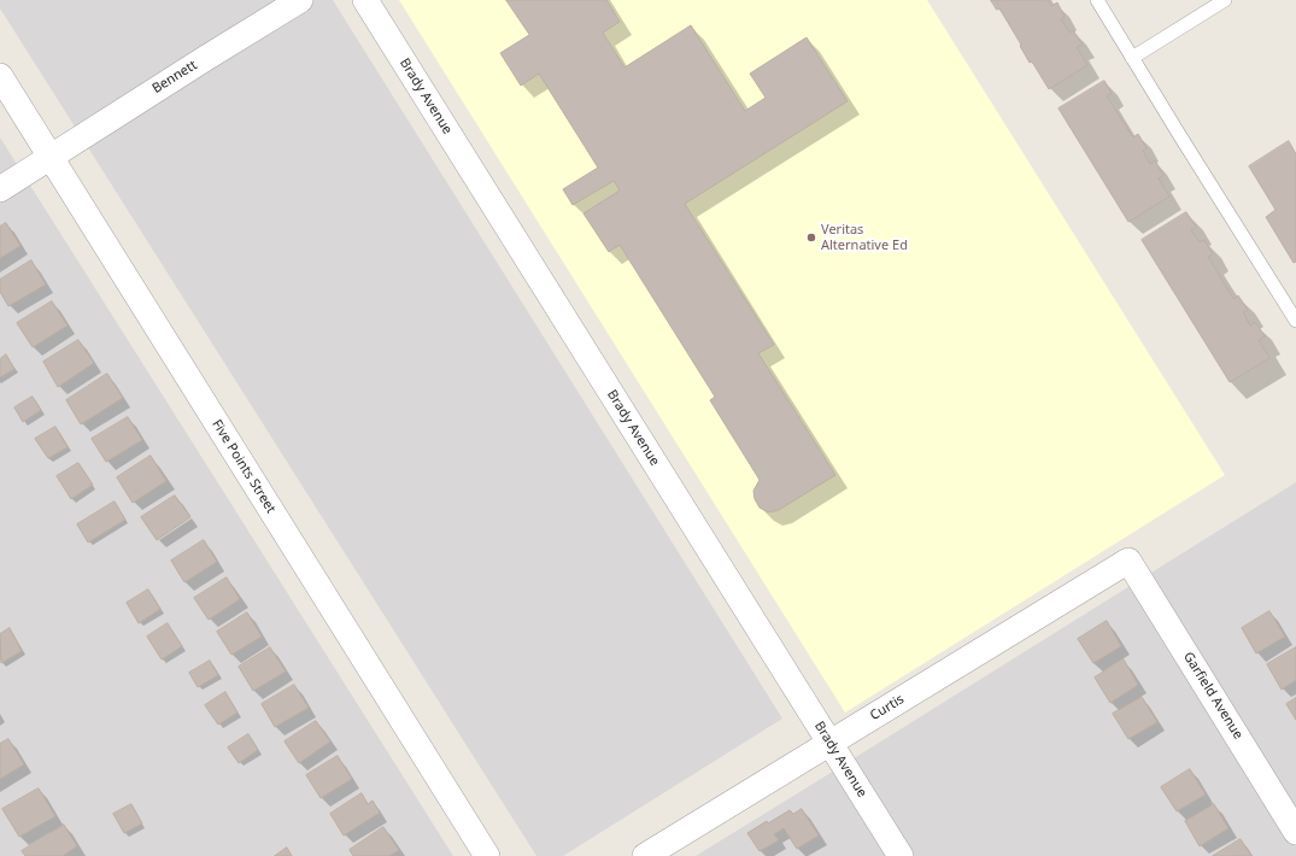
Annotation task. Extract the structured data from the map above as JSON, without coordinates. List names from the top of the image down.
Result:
{
  "streets": {
    "street": [
      "Bennett",
      "Brady Avenue",
      "Five Points Street",
      "Garfield Avenue",
      "Curtis"
    ]
  },
  "crossings": [
    ["Bennett", "Five Points Street"],
    ["Brady Avenue", "Curtis"],
    ["Garfield Avenue", "Curtis"]
  ],
  "places": ["Veritas Alternative Ed"]
}
